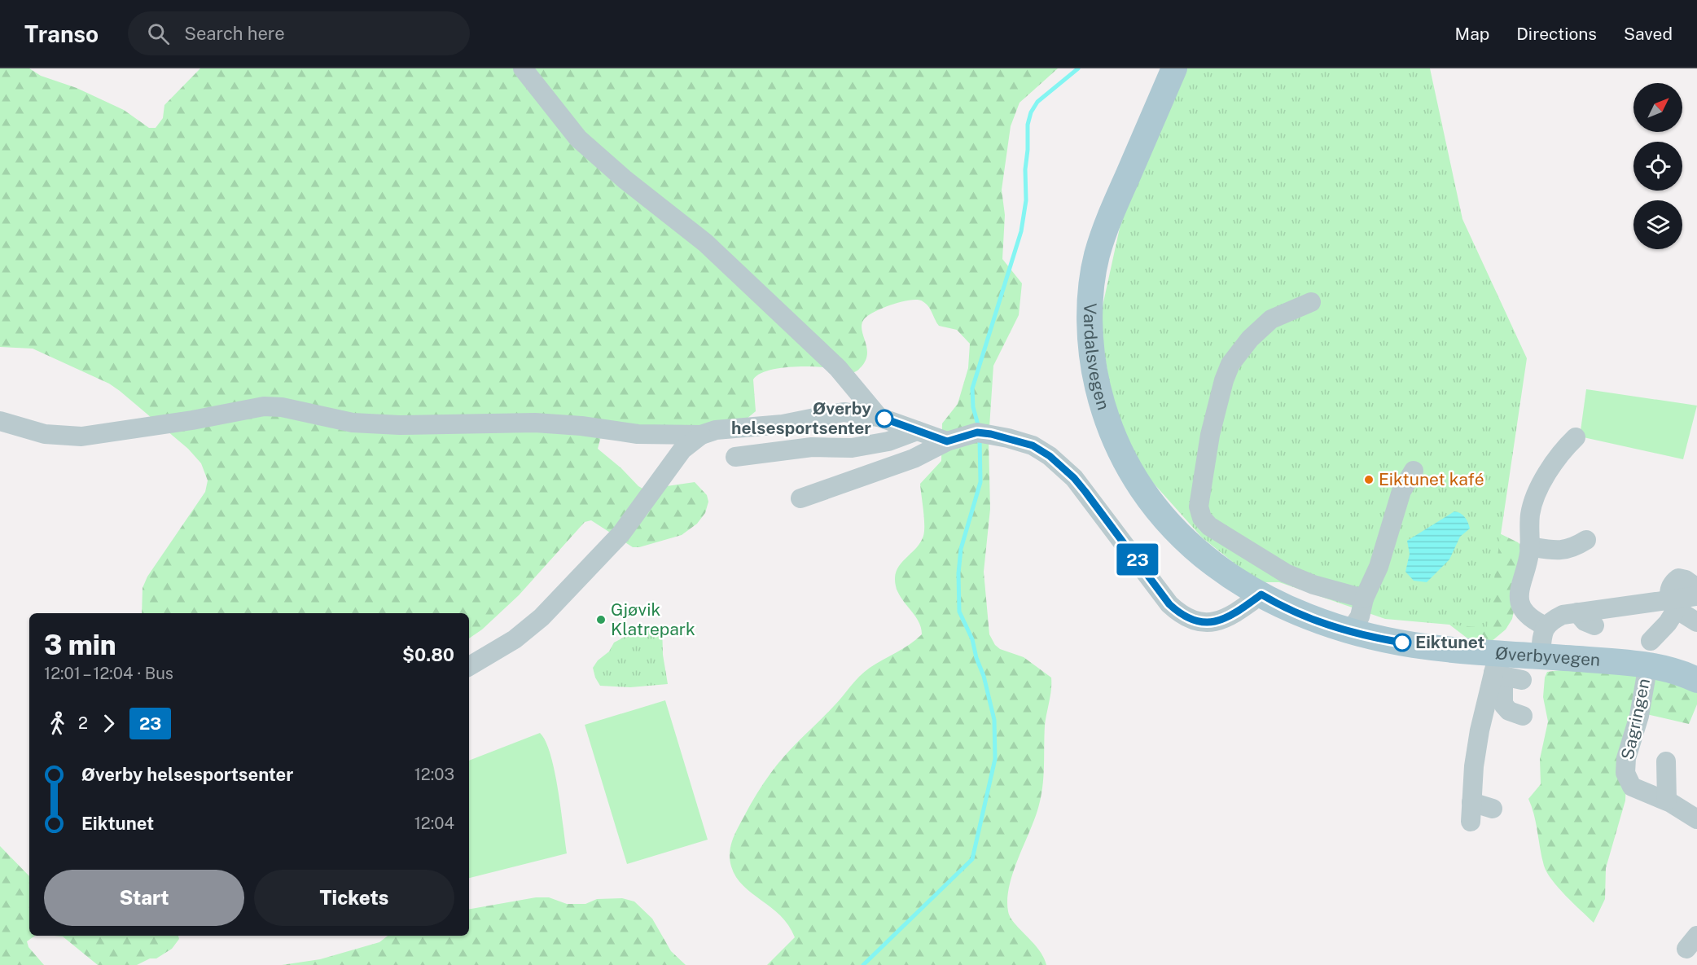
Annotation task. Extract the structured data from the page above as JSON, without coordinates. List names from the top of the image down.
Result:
{
  "streets": {
    "main road": ["Vardalsvegen", "Øverbyvegen"],
    "street": ["Sagringen"]
  },
  "crossings": [
    ["Vardalsvegen", "Øverbyvegen"],
    ["Øverbyvegen", "Sagringen"]
  ],
  "places": [
    "Øverby helsesportsenter",
    "Eiktunet kafé",
    "Gjøvik Klatrepark",
    "Eiktunet"
  ],
  "lines": ["bus line 23"],
  "north": "top right",
  "page": {
    "header": "Transo",
    "search": "Search here",
    "nav": ["Map", "Directions", "Saved"],
    "on_map": "23",
    "heading": ["3 min", "12:01 – 12:04 · Bus", "$0.80"],
    "legs": ["2", "23"],
    "list": [
      {
        "name": "Øverby helsesportsenter",
        "value": "12:03"
      },
      {
        "name": "Eiktunet",
        "value": "12:04"
      }
    ],
    "buttons": ["Start", "Tickets"]
  }
}
